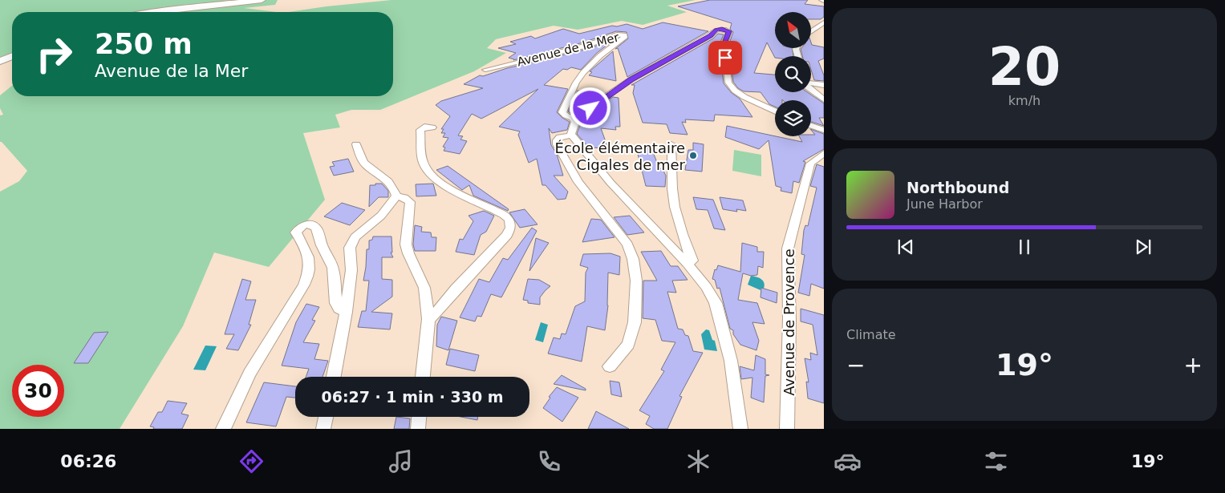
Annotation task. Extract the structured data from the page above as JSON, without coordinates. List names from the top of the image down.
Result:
{
  "streets": {
    "street": ["Avenue de la Mer", "Avenue de Provence"]
  },
  "places": ["École élémentaire Cigales de mer"],
  "north": "top left",
  "page": {
    "tile": [
      ["20", "km/h"],
      "Climate"
    ],
    "turn": ["250 m", "Avenue de la Mer"],
    "song": ["Northbound", "June Harbor"],
    "heat": ["−", "19°", "+"],
    "limit": "30",
    "trip": "06:27 · 1 min · 330 m",
    "tabs": ["06:26", "19°"]
  }
}
